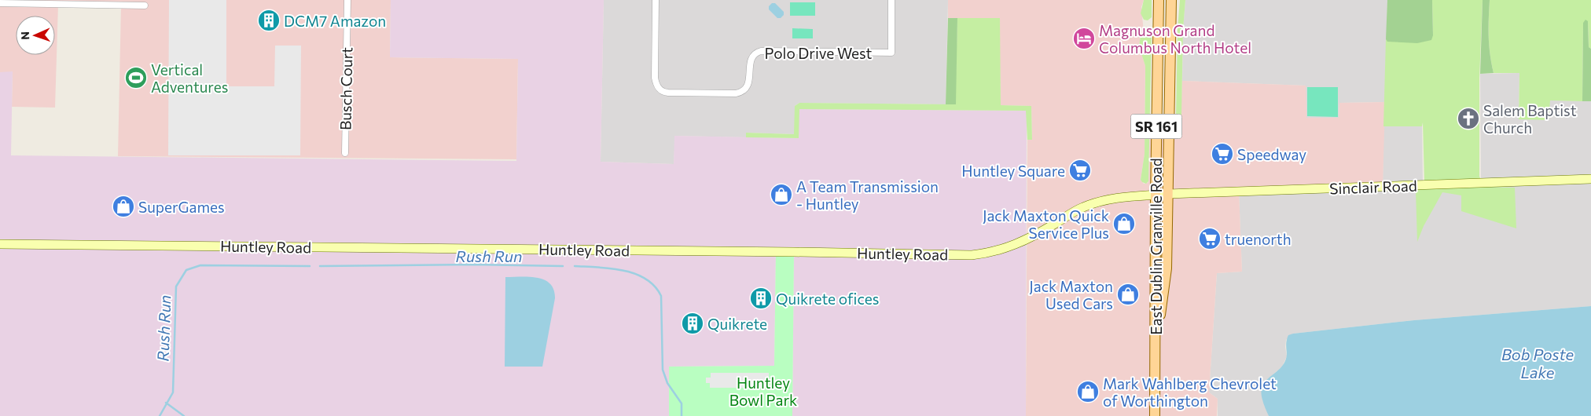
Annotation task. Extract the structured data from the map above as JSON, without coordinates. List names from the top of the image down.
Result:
{
  "streets": {
    "main road": [
      "SR 161",
      "Sinclair Road",
      "Huntley Road",
      "East Dublin Granville Road"
    ],
    "street": ["Polo Drive West", "Busch Court"]
  },
  "crossings": [
    ["Sinclair Road", "Huntley Road"],
    ["Sinclair Road", "East Dublin Granville Road"],
    ["Huntley Road", "East Dublin Granville Road"]
  ],
  "water": ["Rush Run", "Bob Poste Lake"],
  "parks": ["Huntley Bowl Park"],
  "places": {
    "building": ["DCM7 Amazon", "Quikrete ofices", "Quikrete"],
    "hotel": ["Magnuson Grand Columbus North Hotel"],
    "sports": ["Vertical Adventures"],
    "church": ["Salem Baptist Church"],
    "supermarket": ["Speedway", "Huntley Square", "truenorth"],
    "shop": [
      "A Team Transmission - Huntley",
      "SuperGames",
      "Jack Maxton Quick Service Plus",
      "Jack Maxton Used Cars",
      "Mark Wahlberg Chevrolet of Worthington"
    ]
  },
  "north": "left"
}
